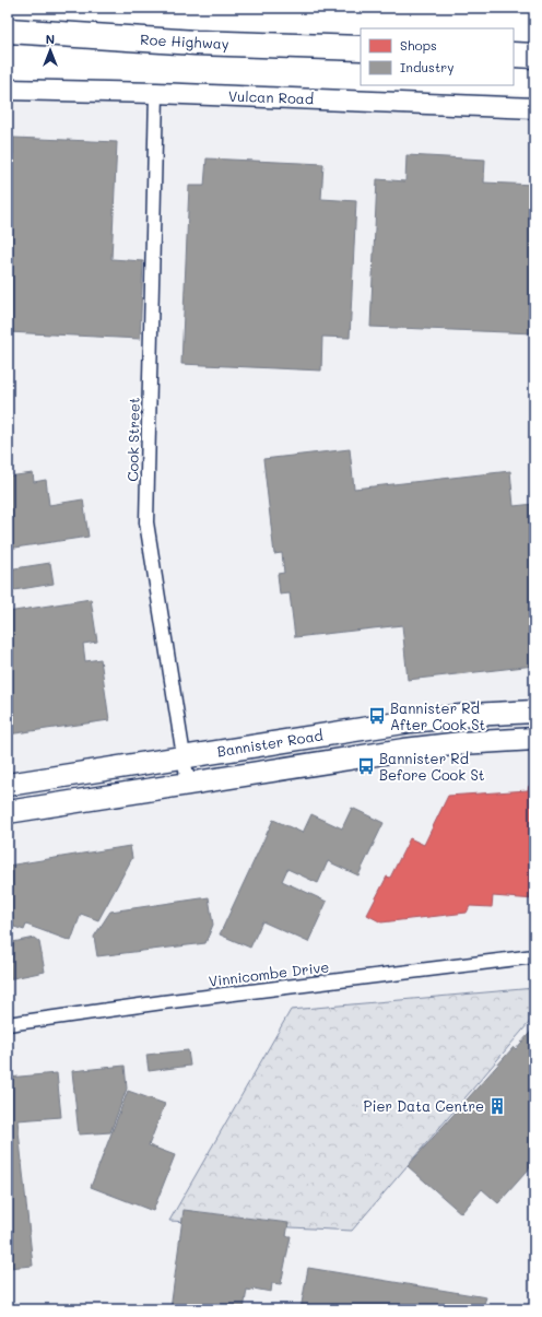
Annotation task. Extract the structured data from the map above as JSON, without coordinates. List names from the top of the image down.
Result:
{
  "streets": {
    "highway": ["Roe Highway"],
    "main road": ["Bannister Road"],
    "street": ["Vulcan Road", "Cook Street", "Vinnicombe Drive"]
  },
  "crossings": [
    ["Vulcan Road", "Cook Street"],
    ["Cook Street", "Bannister Road"]
  ],
  "places": {
    "bus stop": ["Bannister Rd After Cook St", "Bannister Rd Before Cook St"],
    "building": ["Pier Data Centre"]
  },
  "legend": ["Shops", "Industry"],
  "north": "top"
}
